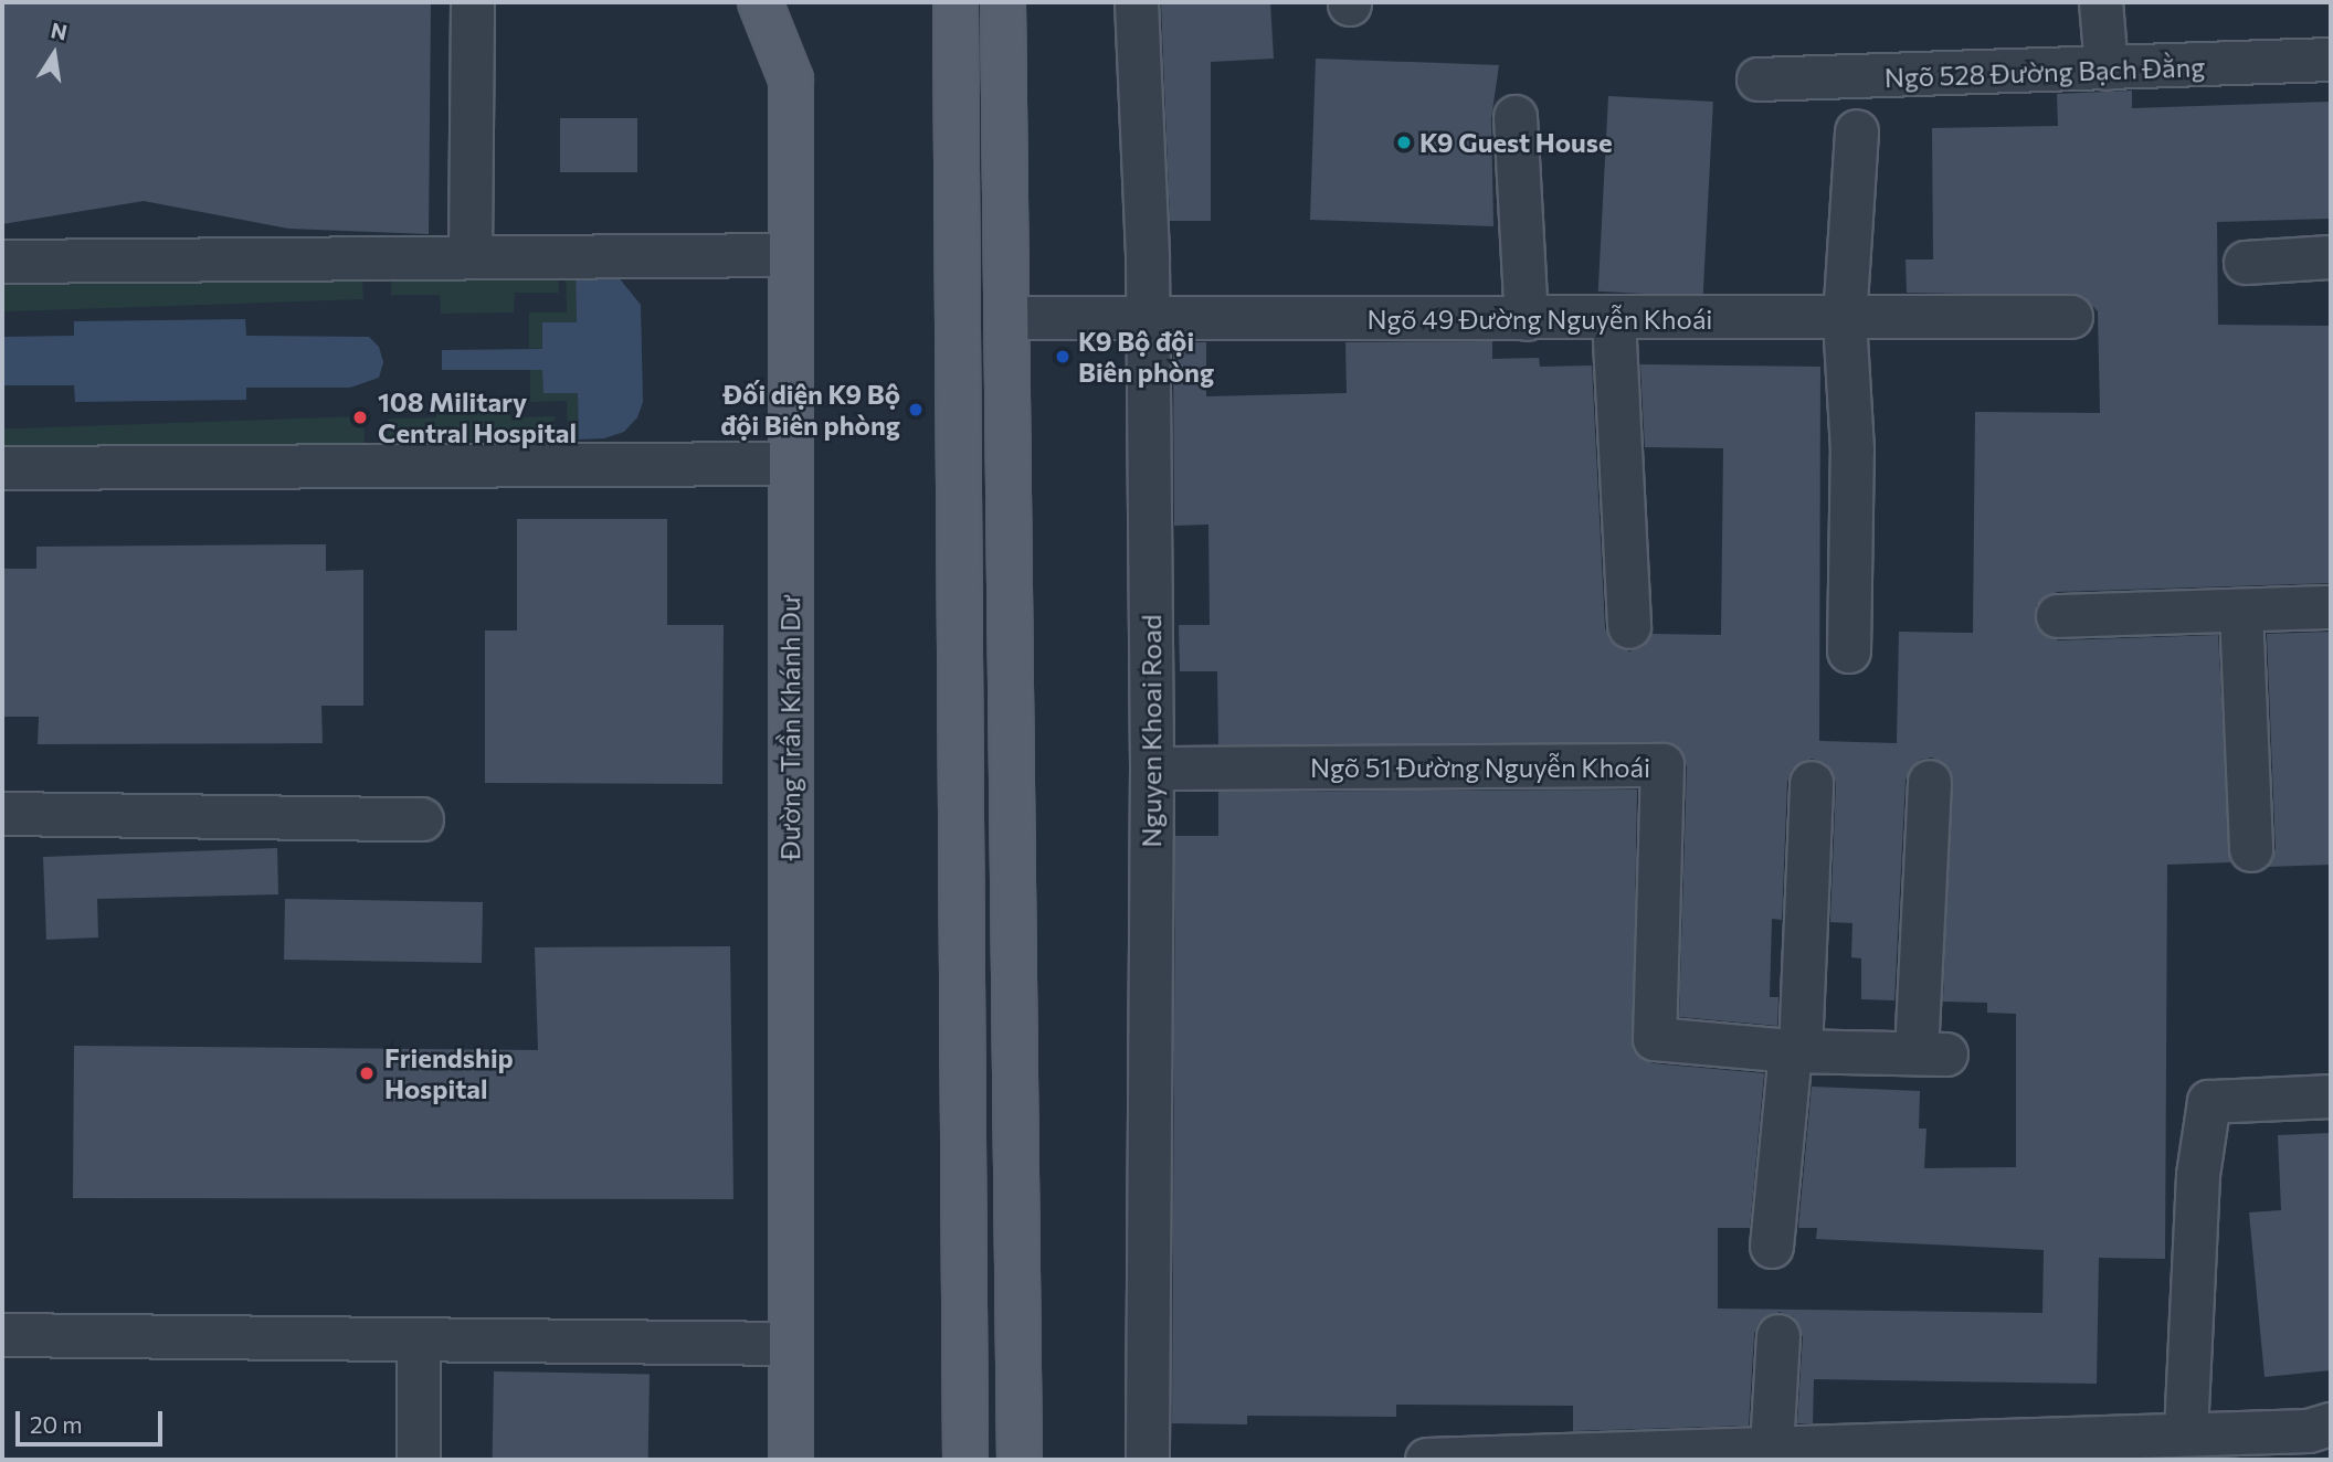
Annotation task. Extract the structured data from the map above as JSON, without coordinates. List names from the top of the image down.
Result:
{
  "streets": {
    "main road": ["Đường Trần Khánh Dư"],
    "street": [
      "Ngõ 528 Đường Bạch Đằng",
      "Ngõ 49 Đường Nguyễn Khoái",
      "Nguyen Khoai Road",
      "Ngõ 51 Đường Nguyễn Khoái"
    ]
  },
  "crossings": [
    ["Ngõ 49 Đường Nguyễn Khoái", "Nguyen Khoai Road"],
    ["Nguyen Khoai Road", "Ngõ 51 Đường Nguyễn Khoái"]
  ],
  "places": [
    "K9 Guest House",
    "K9 Bộ đội Biên phòng",
    "Đối diện K9 Bộ đội Biên phòng",
    "108 Military Central Hospital",
    "Friendship Hospital"
  ],
  "scale_bar": "20 m",
  "north": "top"
}
